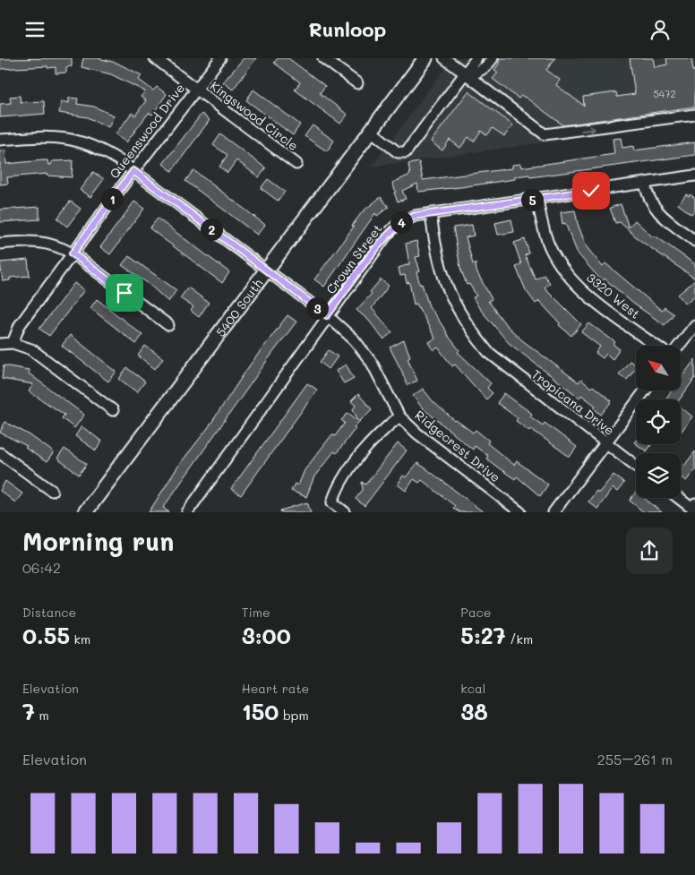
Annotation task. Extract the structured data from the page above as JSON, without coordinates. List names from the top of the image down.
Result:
{
  "streets": {
    "main road": ["5400 South"],
    "street": [
      "Kingswood Circle",
      "Queenswood Drive",
      "Crown Street",
      "3320 West",
      "Tropicana Drive",
      "Ridgecrest Drive"
    ]
  },
  "crossings": [
    ["Kingswood Circle", "Queenswood Drive"],
    ["Queenswood Drive", "Ridgecrest Drive"],
    ["Crown Street", "3320 West"],
    ["Crown Street", "Tropicana Drive"],
    ["Crown Street", "Ridgecrest Drive"],
    ["5400 South", "Ridgecrest Drive"]
  ],
  "house_numbers": ["5472"],
  "north": "top left",
  "page": {
    "header": "Runloop",
    "pins": [
      "1",
      "5",
      "4",
      "2",
      "3"
    ],
    "heading": ["Morning run", "06:42"],
    "stats": [
      ["Distance", "0.55 km"],
      ["Time", "3:00"],
      ["Pace", "5:27 /km"],
      ["Elevation", "7 m"],
      ["Heart rate", "150 bpm"],
      ["kcal", "38"]
    ],
    "chart": ["Elevation", "255–261 m"]
  }
}
